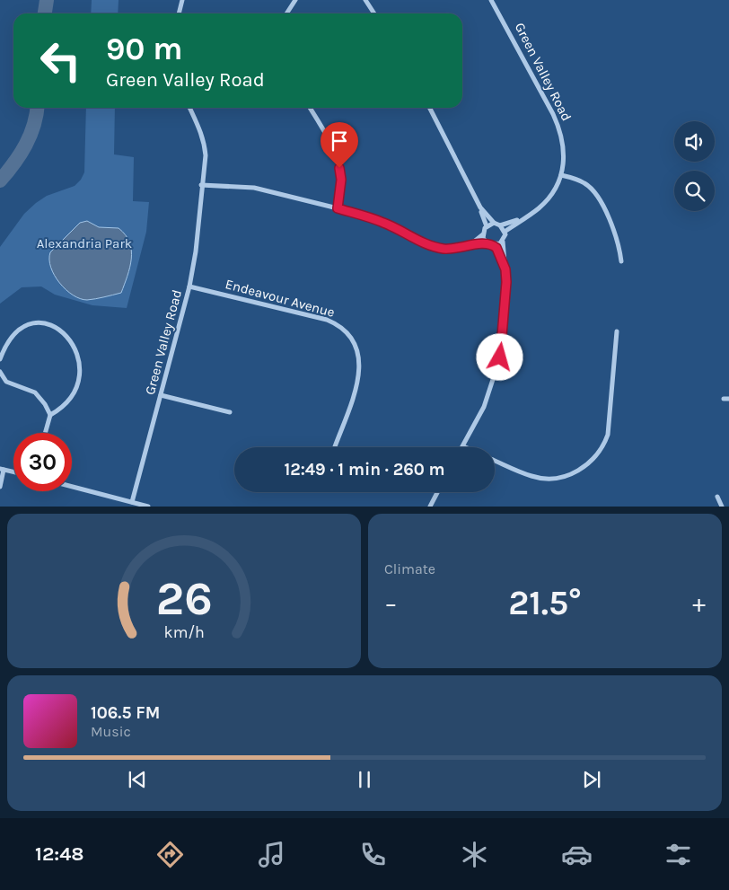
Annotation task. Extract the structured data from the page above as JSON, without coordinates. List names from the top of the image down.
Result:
{
  "streets": {
    "street": ["Green Valley Road", "Endeavour Avenue"]
  },
  "crossings": [
    ["Green Valley Road", "Endeavour Avenue"]
  ],
  "parks": ["Alexandria Park"],
  "page": {
    "turn": ["90 m", "Green Valley Road"],
    "limit": "30",
    "trip": "12:49 · 1 min · 260 m",
    "tile": "Climate",
    "heat": ["−", "21.5°", "+"],
    "song": ["106.5 FM", "Music"],
    "tabs": "12:48",
    "gauge": ["26", "km/h"]
  }
}
